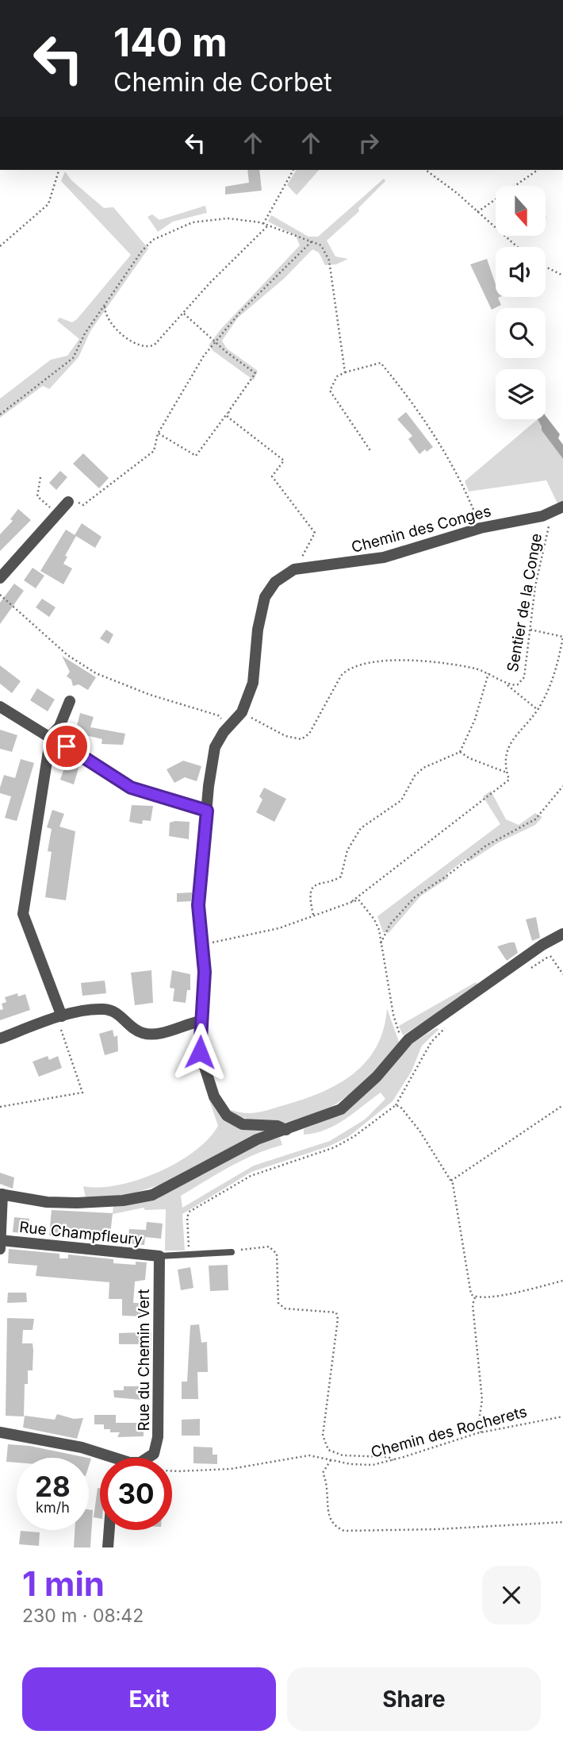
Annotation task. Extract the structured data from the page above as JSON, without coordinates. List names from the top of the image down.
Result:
{
  "streets": {
    "street": ["Chemin des Conges", "Rue Champfleury", "Rue du Chemin Vert"],
    "path": ["Sentier de la Conge", "Chemin des Rocherets"]
  },
  "crossings": [
    ["Chemin des Conges", "Sentier de la Conge"],
    ["Rue Champfleury", "Rue du Chemin Vert"]
  ],
  "north": "bottom",
  "page": {
    "turn": ["140 m", "Chemin de Corbet"],
    "speed": "28 km/h",
    "limit": "30",
    "heading": ["1 min", "230 m · 08:42"],
    "buttons": ["Exit", "Share"]
  }
}
